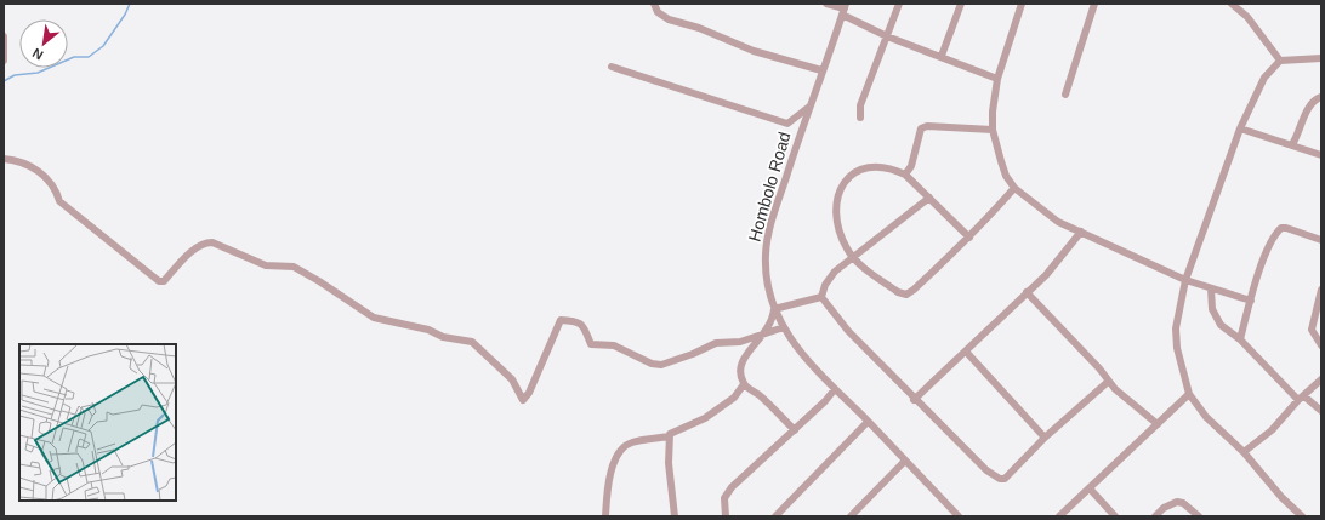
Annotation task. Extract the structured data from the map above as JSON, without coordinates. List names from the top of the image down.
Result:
{
  "streets": {
    "street": ["Hombolo Road"]
  },
  "north": "bottom left"
}
